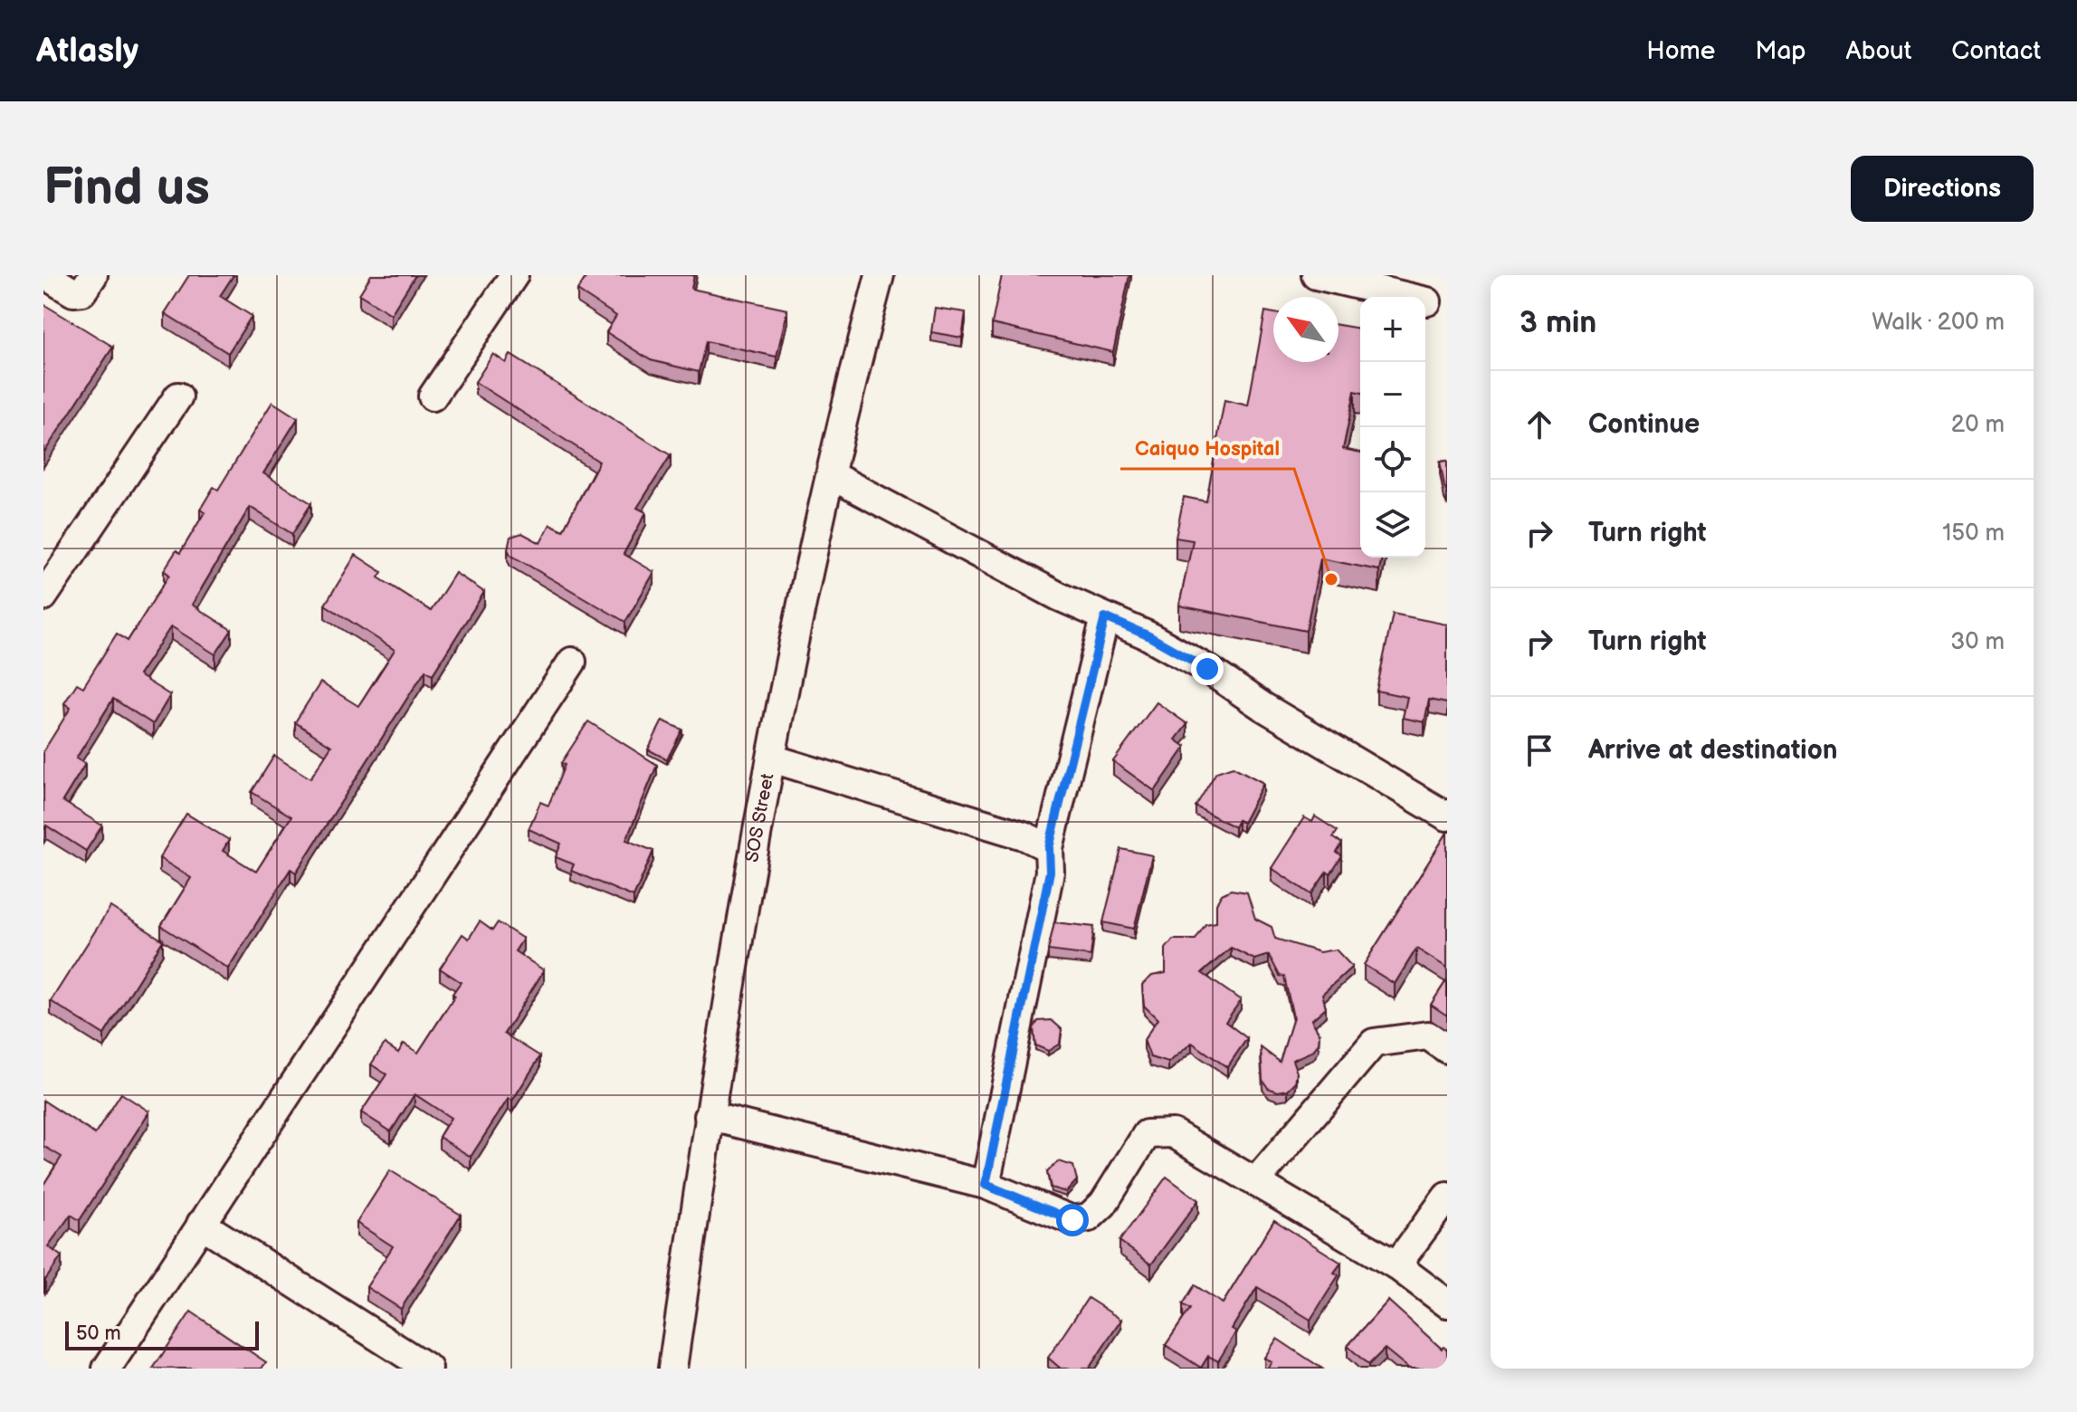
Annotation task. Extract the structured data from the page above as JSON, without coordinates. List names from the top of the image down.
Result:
{
  "streets": {
    "street": ["SOS Street"]
  },
  "places": ["Caiquo Hospital"],
  "scale_bar": "50 m",
  "north": "top left",
  "page": {
    "header": "Atlasly",
    "nav": [
      "Home",
      "Map",
      "About",
      "Contact"
    ],
    "buttons": "Directions",
    "title": "Find us",
    "heading": ["3 min", "Walk · 200 m"],
    "map_buttons": ["+", "−"],
    "list": [
      ["Continue", "20 m"],
      ["Turn right", "150 m"],
      ["Turn right", "30 m"],
      "Arrive at destination"
    ],
    "scale": "50 m"
  }
}
